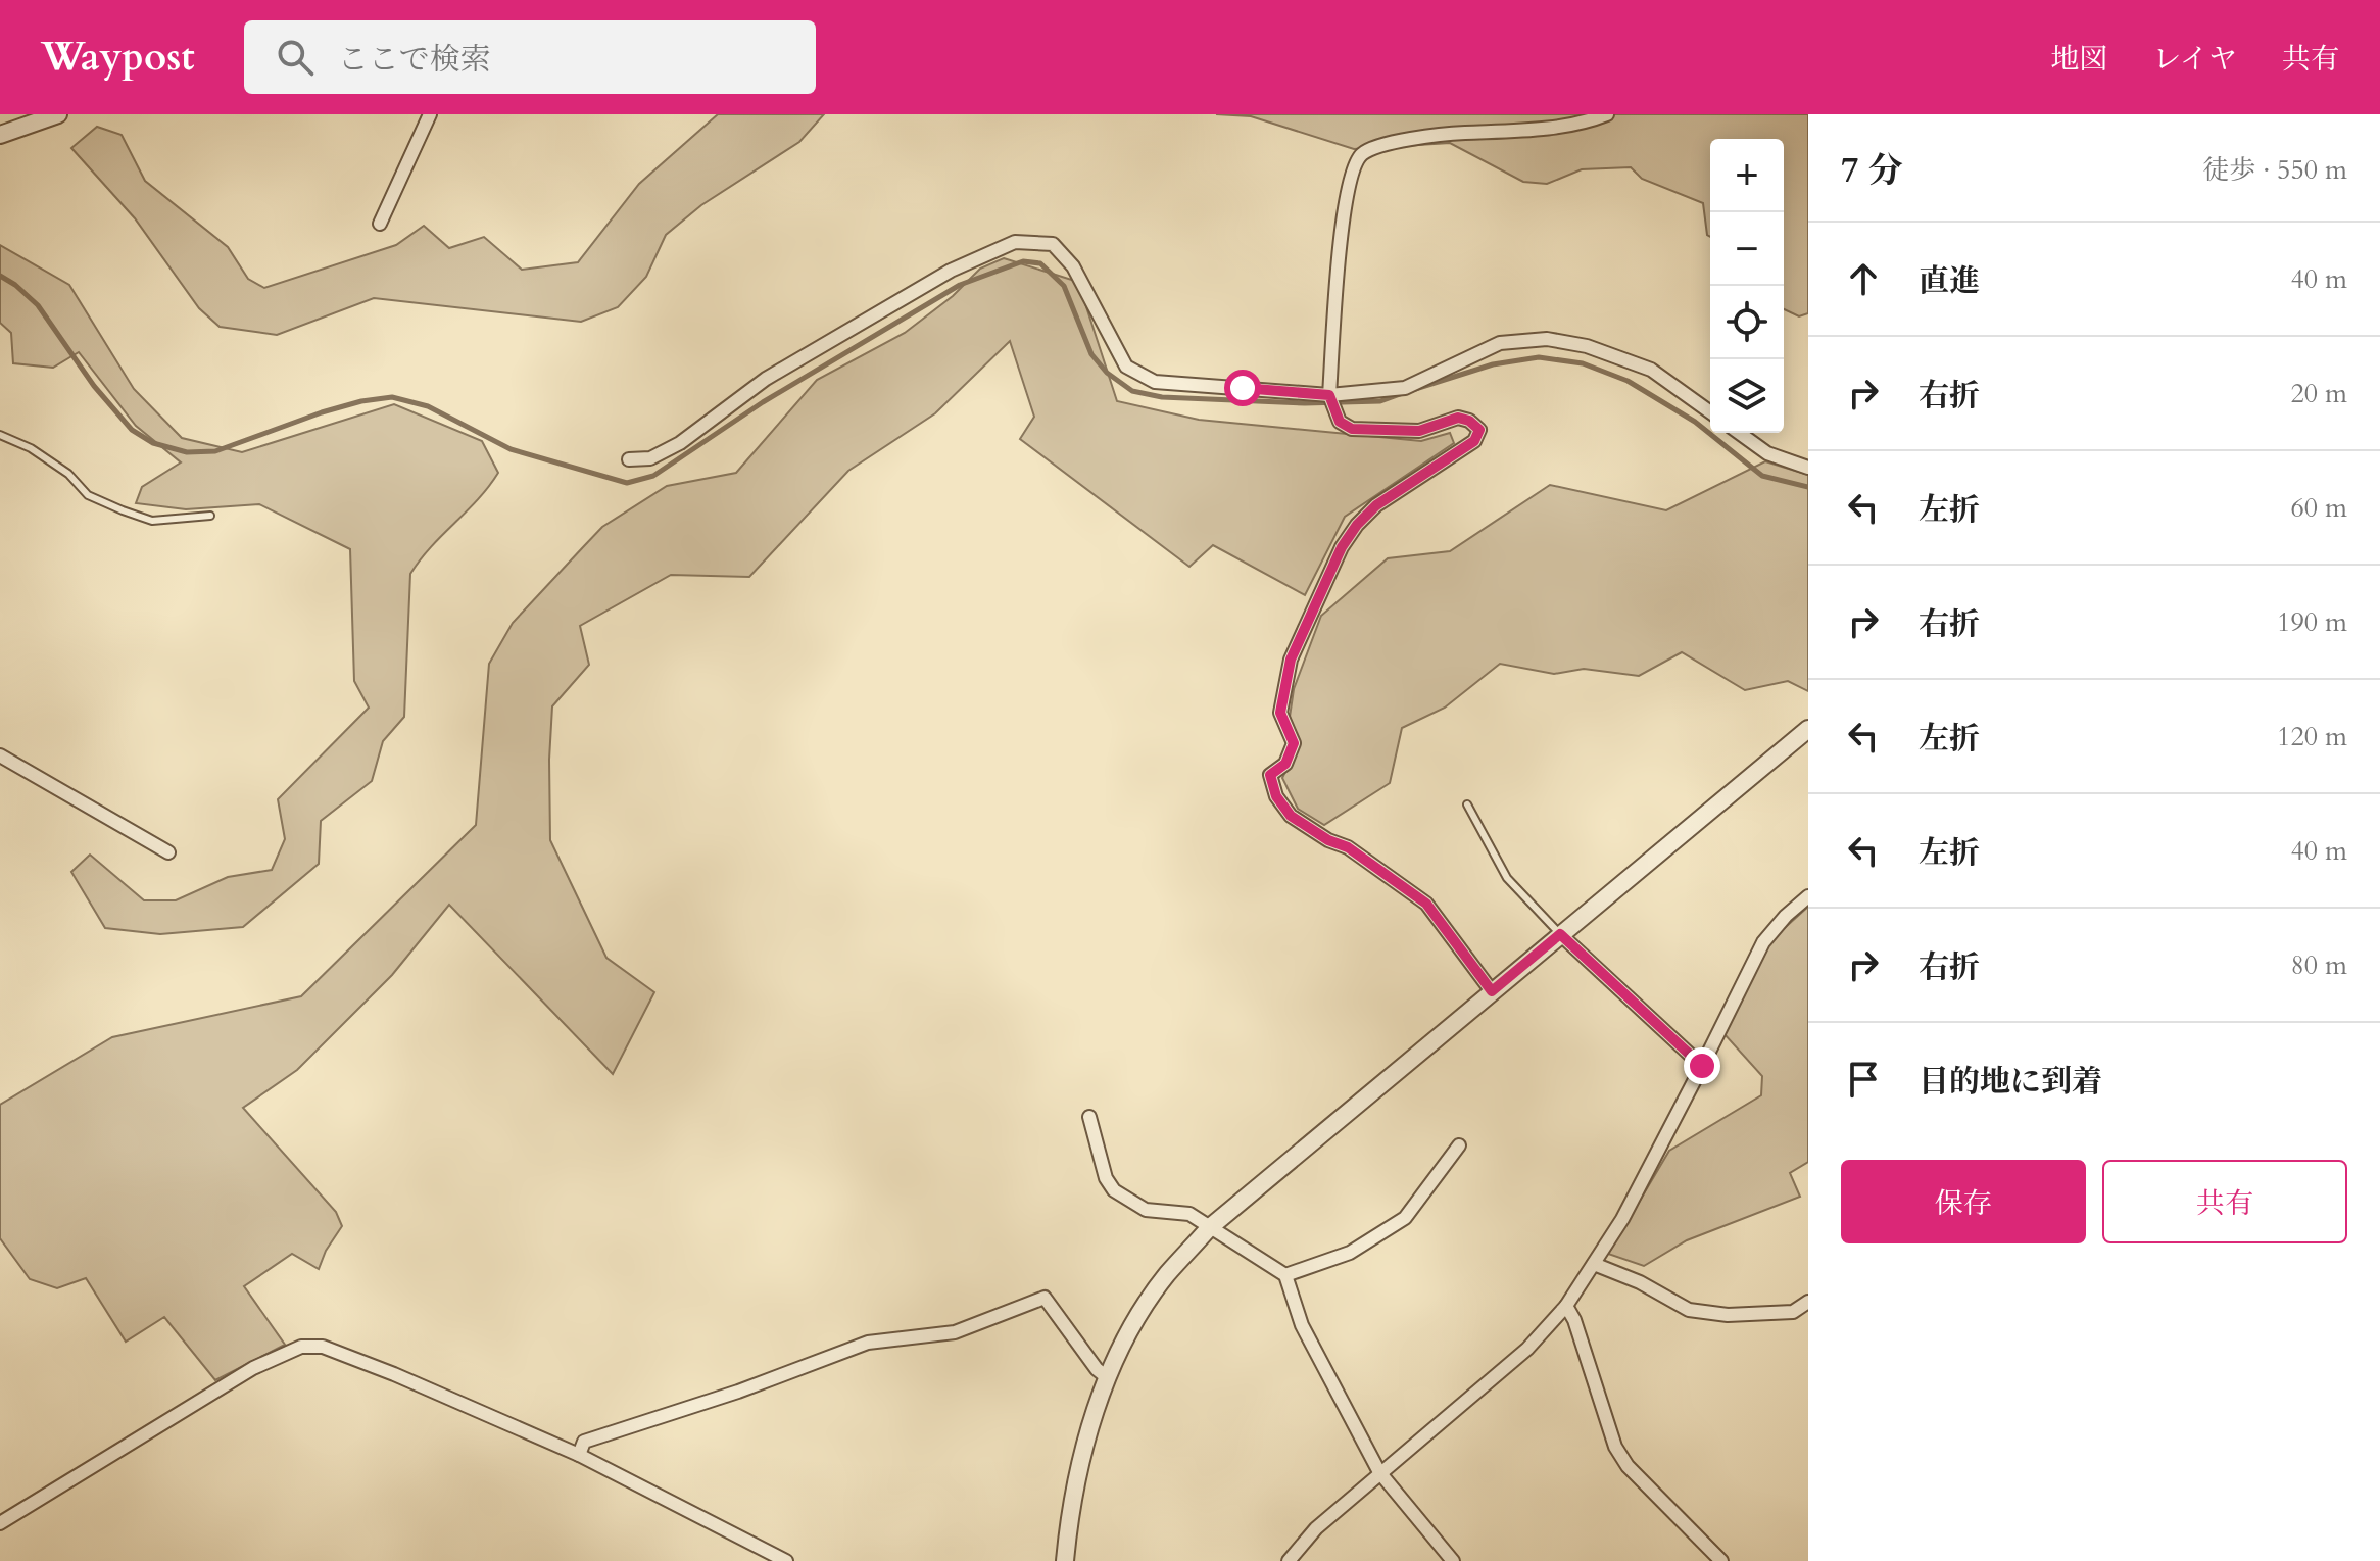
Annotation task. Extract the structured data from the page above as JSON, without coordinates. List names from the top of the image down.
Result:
{
  "page": {
    "header": "Waypost",
    "search": "ここで検索",
    "nav": ["地図", "レイヤ", "共有"],
    "heading": ["7 分", "徒歩 · 550 m"],
    "map_buttons": ["+", "−"],
    "list": [
      ["直進", "40 m"],
      ["右折", "20 m"],
      ["左折", "60 m"],
      ["右折", "190 m"],
      ["左折", "120 m"],
      ["左折", "40 m"],
      ["右折", "80 m"],
      "目的地に到着"
    ],
    "buttons": ["保存", "共有"]
  }
}
